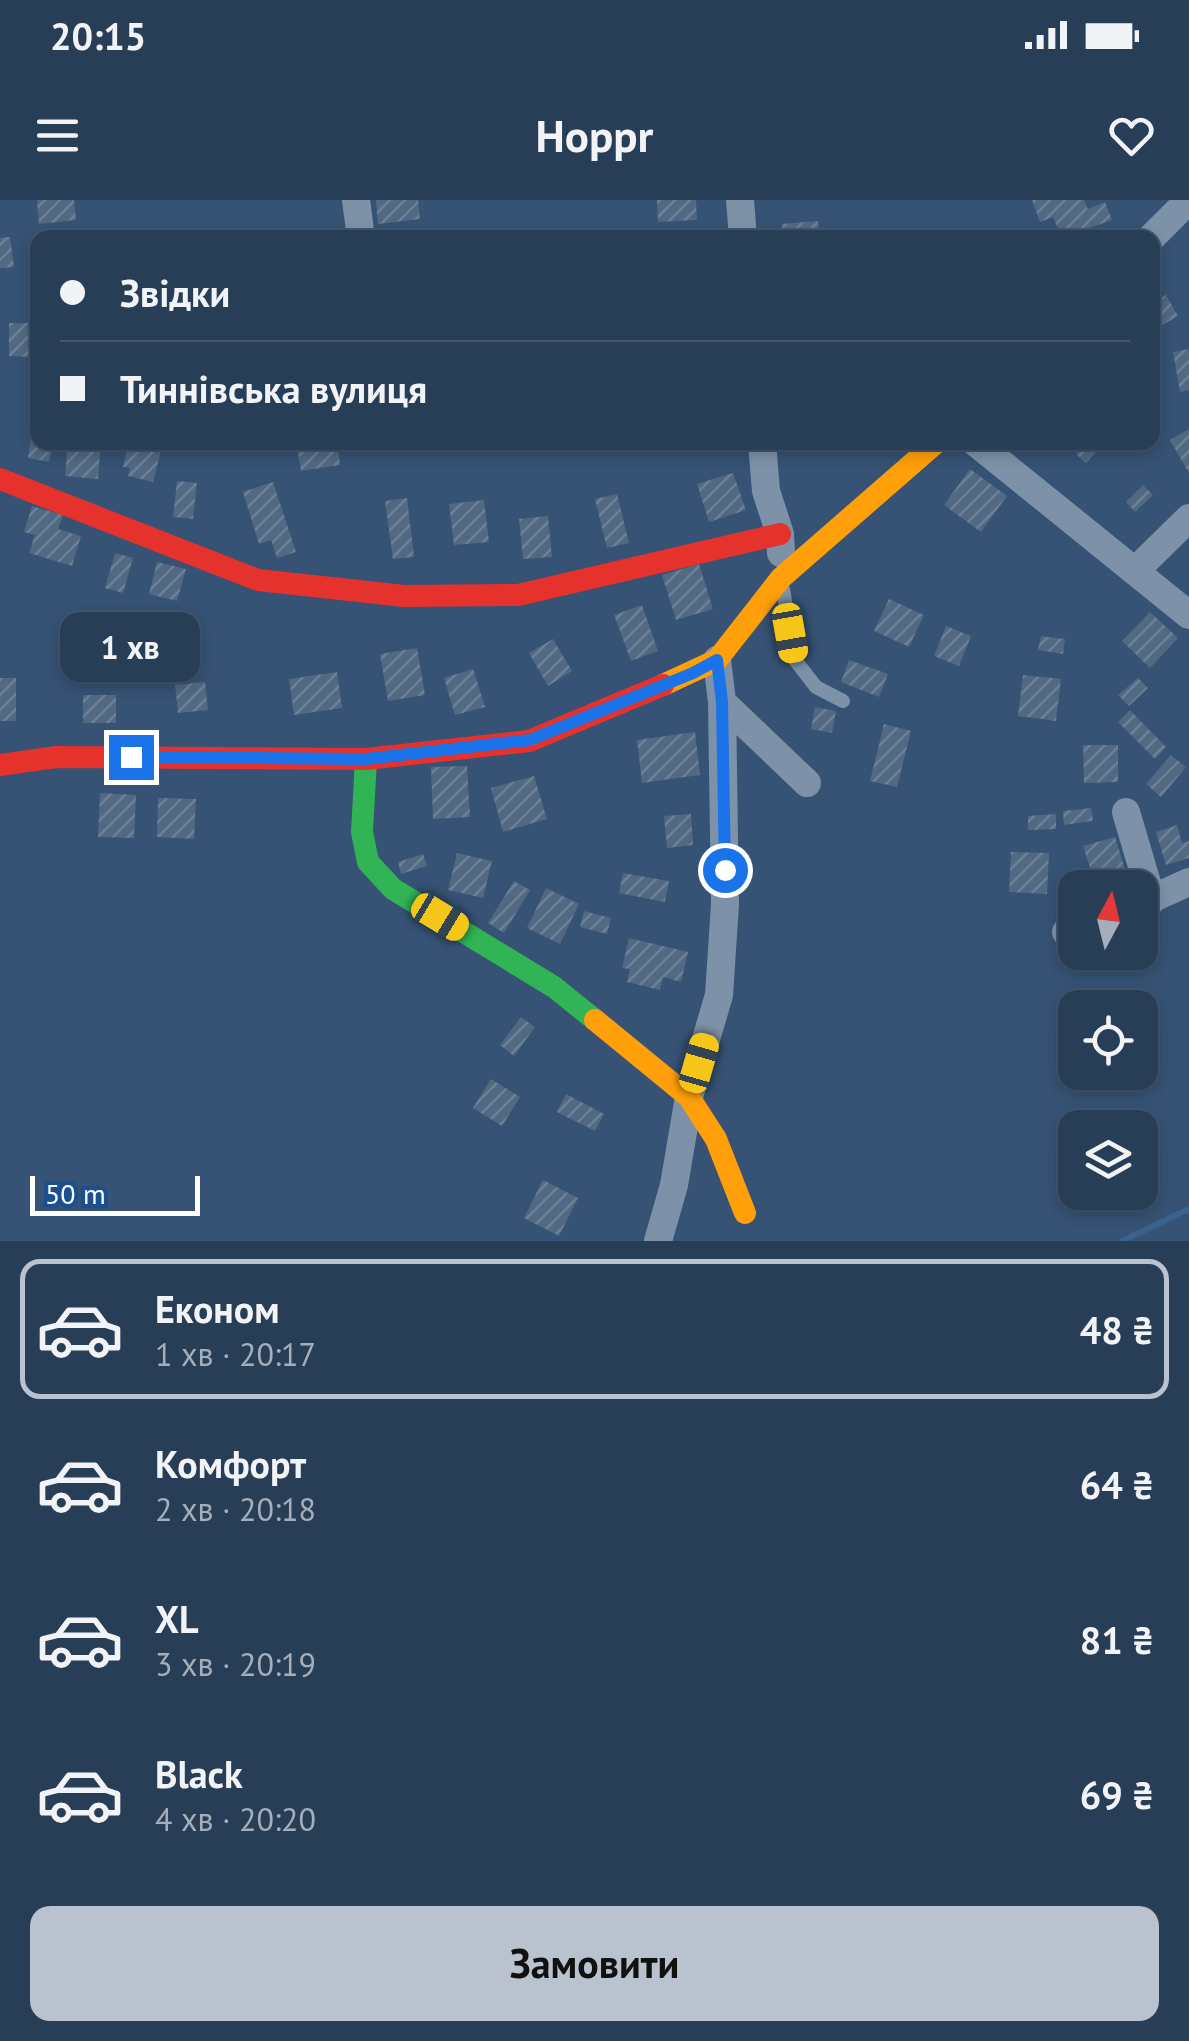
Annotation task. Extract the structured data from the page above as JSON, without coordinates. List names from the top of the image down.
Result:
{
  "scale_bar": "50 m",
  "north": "top",
  "page": {
    "status": "20:15",
    "header": "Hoppr",
    "banner": ["Звідки", "Тиннівська вулиця"],
    "bubble": "1 хв",
    "scale": "50 m",
    "list": [
      {
        "name": "Економ",
        "note": "1 хв · 20:17",
        "value": "48 ₴"
      },
      {
        "name": "Комфорт",
        "note": "2 хв · 20:18",
        "value": "64 ₴"
      },
      {
        "name": "XL",
        "note": "3 хв · 20:19",
        "value": "81 ₴"
      },
      {
        "name": "Black",
        "note": "4 хв · 20:20",
        "value": "69 ₴"
      }
    ],
    "buttons": "Замовити"
  }
}
